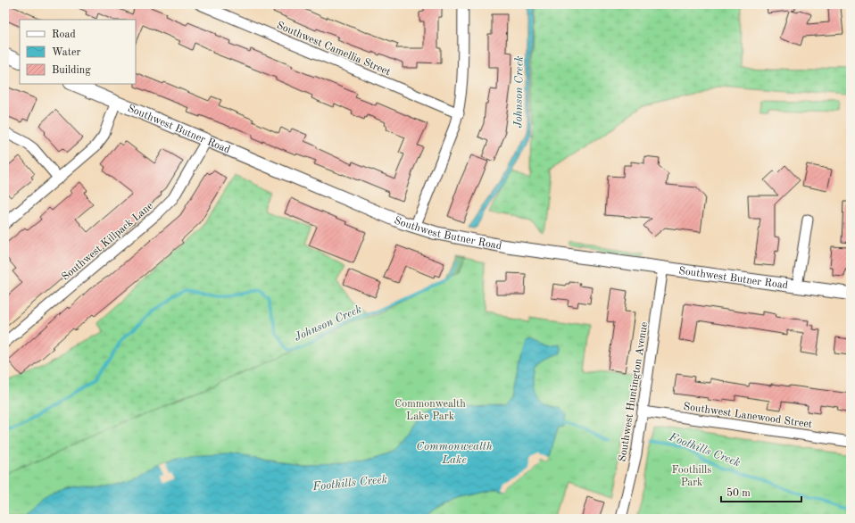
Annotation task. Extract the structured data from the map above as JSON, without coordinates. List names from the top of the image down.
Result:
{
  "streets": {
    "street": [
      "Southwest Camellia Street",
      "Southwest Butner Road",
      "Southwest Killpack Lane",
      "Southwest Huntington Avenue",
      "Southwest Lanewood Street"
    ]
  },
  "crossings": [
    ["Southwest Butner Road", "Southwest Killpack Lane"],
    ["Southwest Butner Road", "Southwest Huntington Avenue"],
    ["Southwest Huntington Avenue", "Southwest Lanewood Street"]
  ],
  "water": ["Johnson Creek", "Commonwealth Lake", "Foothills Creek"],
  "parks": ["Commonwealth Lake Park", "Foothills Park"],
  "legend": ["Road", "Water", "Building"],
  "scale_bar": "50 m"
}
